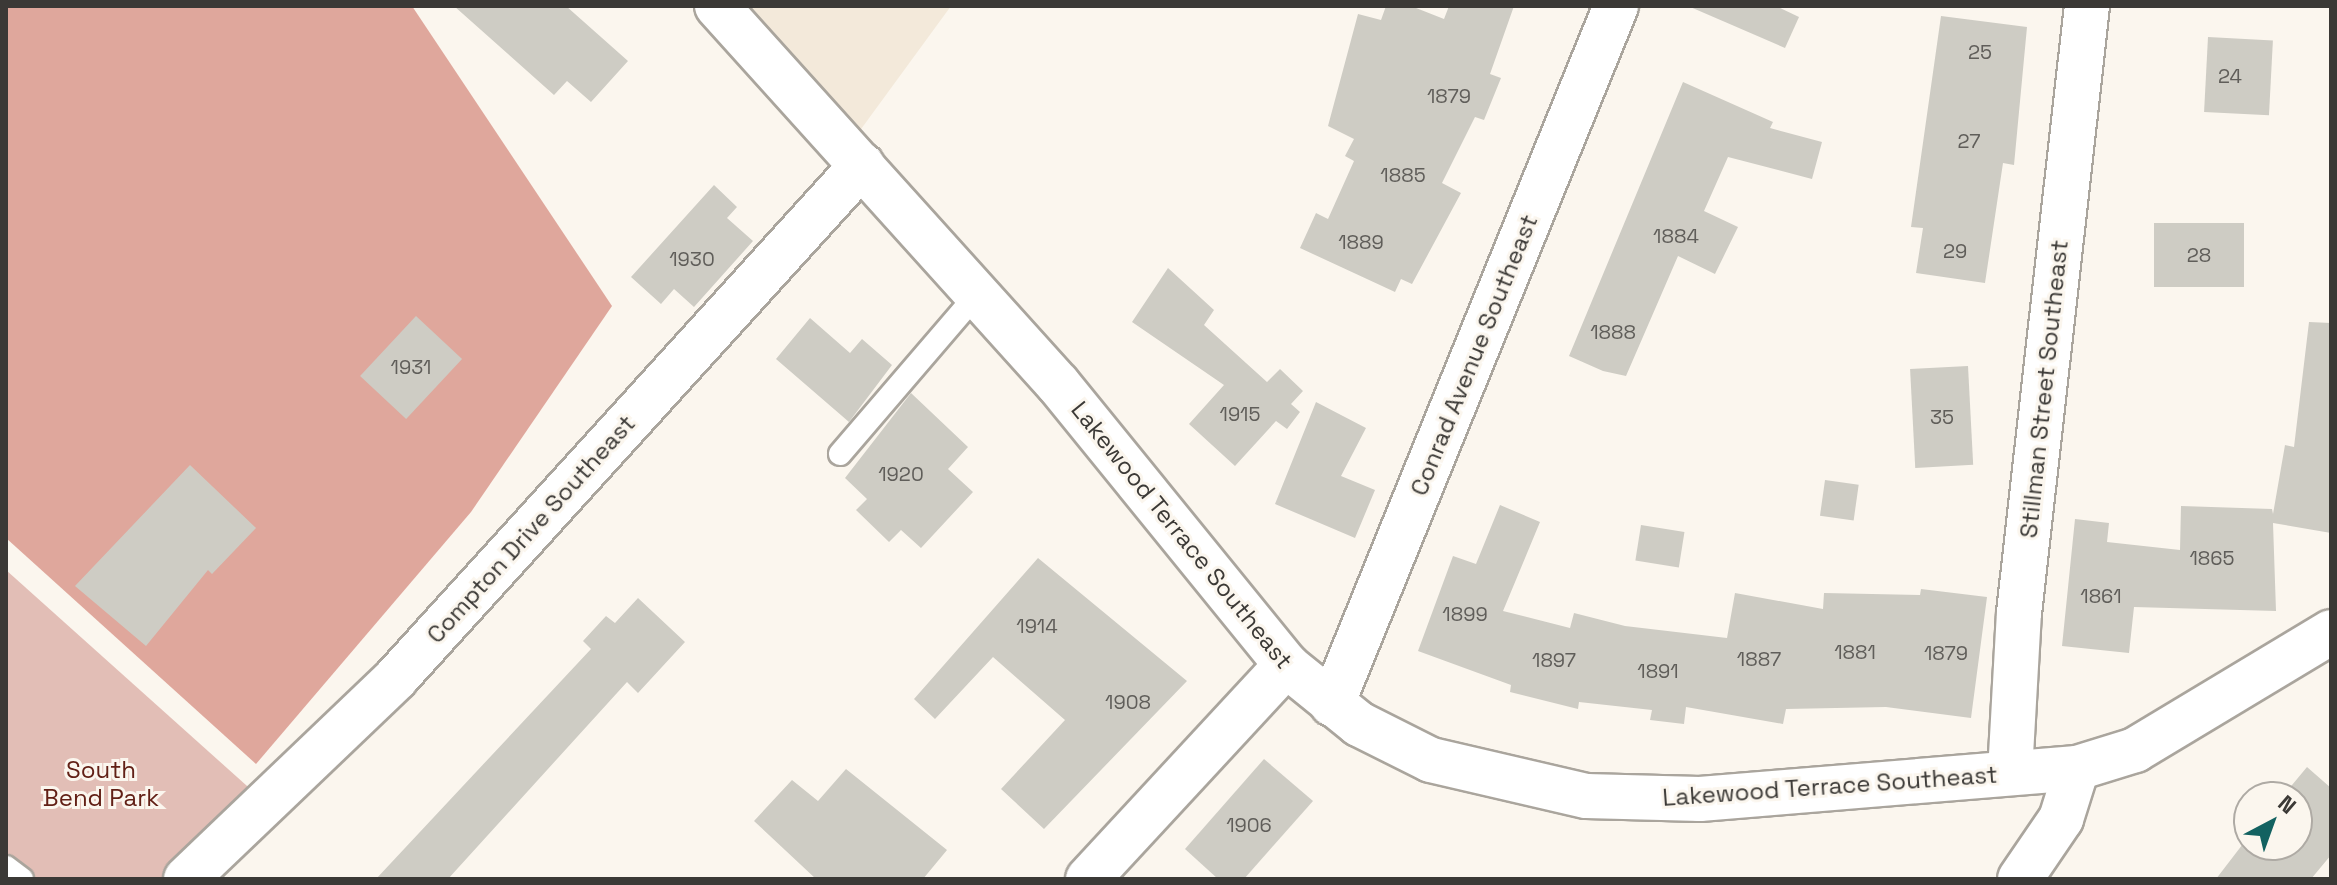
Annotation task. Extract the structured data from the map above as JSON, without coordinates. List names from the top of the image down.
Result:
{
  "streets": {
    "street": [
      "Conrad Avenue Southeast",
      "Stillman Street Southeast",
      "Compton Drive Southeast",
      "Lakewood Terrace Southeast"
    ]
  },
  "crossings": [
    ["Conrad Avenue Southeast", "Lakewood Terrace Southeast"],
    ["Stillman Street Southeast", "Lakewood Terrace Southeast"],
    ["Compton Drive Southeast", "Lakewood Terrace Southeast"]
  ],
  "parks": ["South Bend Park"],
  "house_numbers": [
    "25",
    "24",
    "1879",
    "27",
    "1885",
    "1884",
    "1889",
    "29",
    "28",
    "1930",
    "1888",
    "1931",
    "1915",
    "35",
    "1920",
    "1865",
    "1861",
    "1899",
    "1914",
    "1881",
    "1879",
    "1887",
    "1897",
    "1891",
    "1908",
    "1906"
  ],
  "north": "top right"
}
